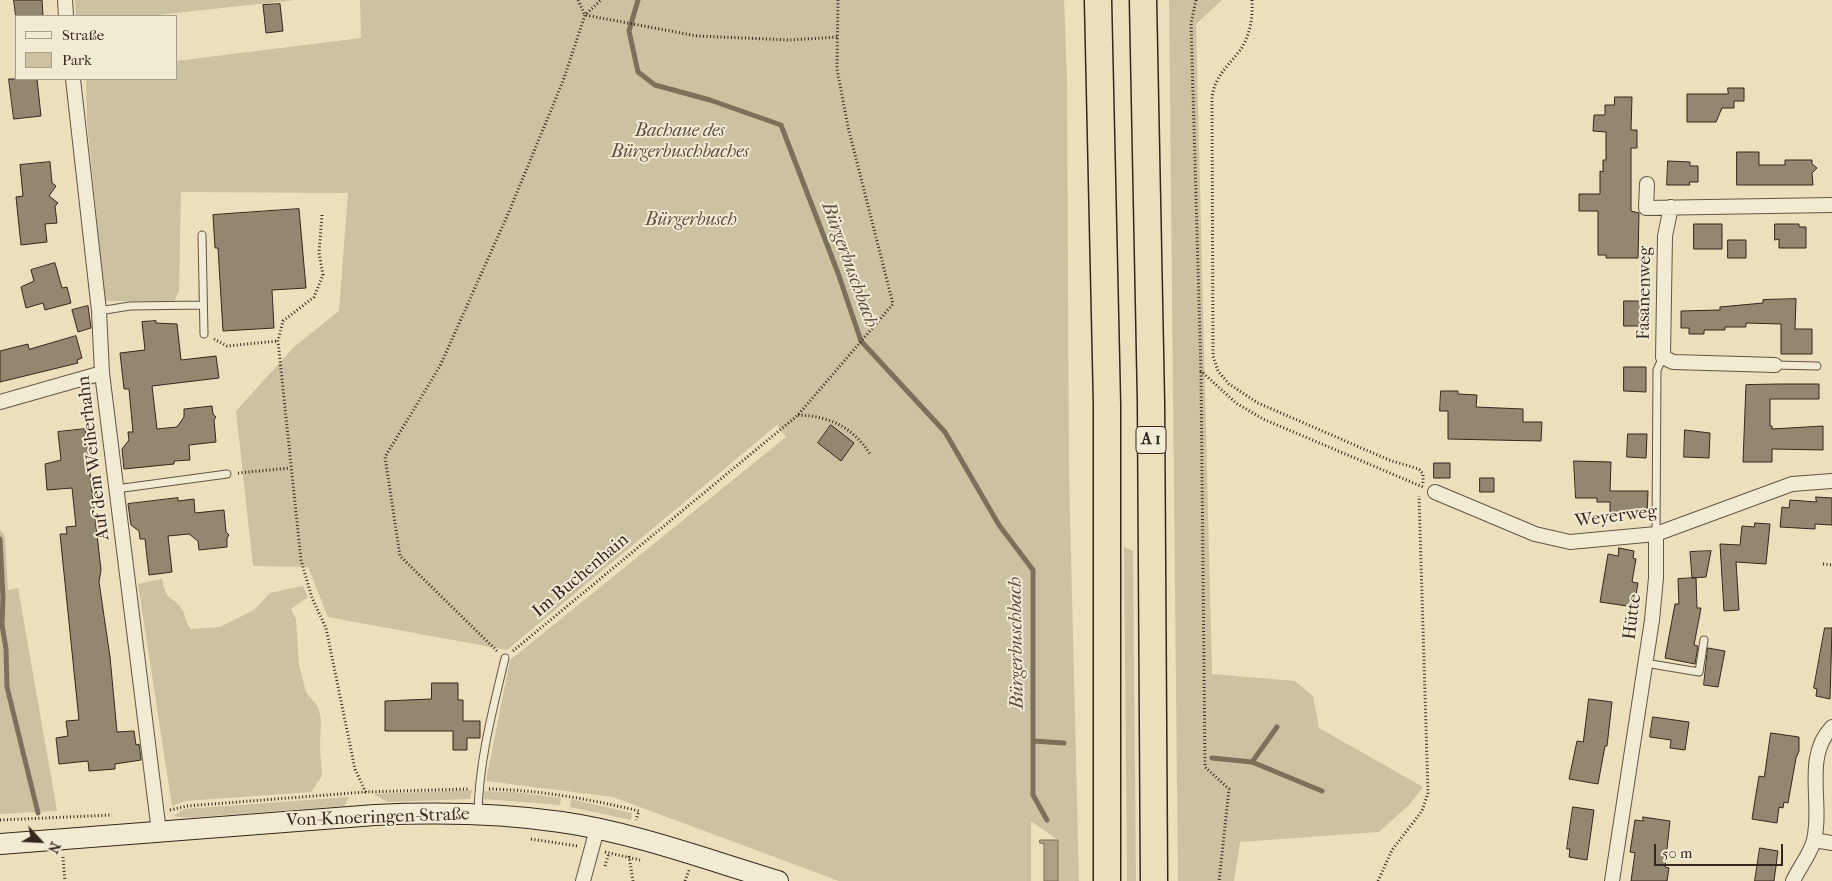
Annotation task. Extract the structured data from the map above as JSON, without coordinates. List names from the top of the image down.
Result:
{
  "streets": {
    "highway": ["A 1"],
    "main road": ["Von-Knoeringen-Straße"],
    "street": [
      "Fasanenweg",
      "Auf dem Weiherhahn",
      "Weyerweg",
      "Hütte"
    ],
    "path": ["Im Buchenhain"]
  },
  "crossings": [
    ["Fasanenweg", "Hütte"],
    ["Auf dem Weiherhahn", "Von-Knoeringen-Straße"],
    ["Weyerweg", "Hütte"]
  ],
  "water": ["Bürgerbuschbach"],
  "parks": ["Bachaue des Bürgerbuschbaches", "Bürgerbusch"],
  "legend": ["Straße", "Park"],
  "scale_bar": "50 m",
  "north": "bottom right"
}
